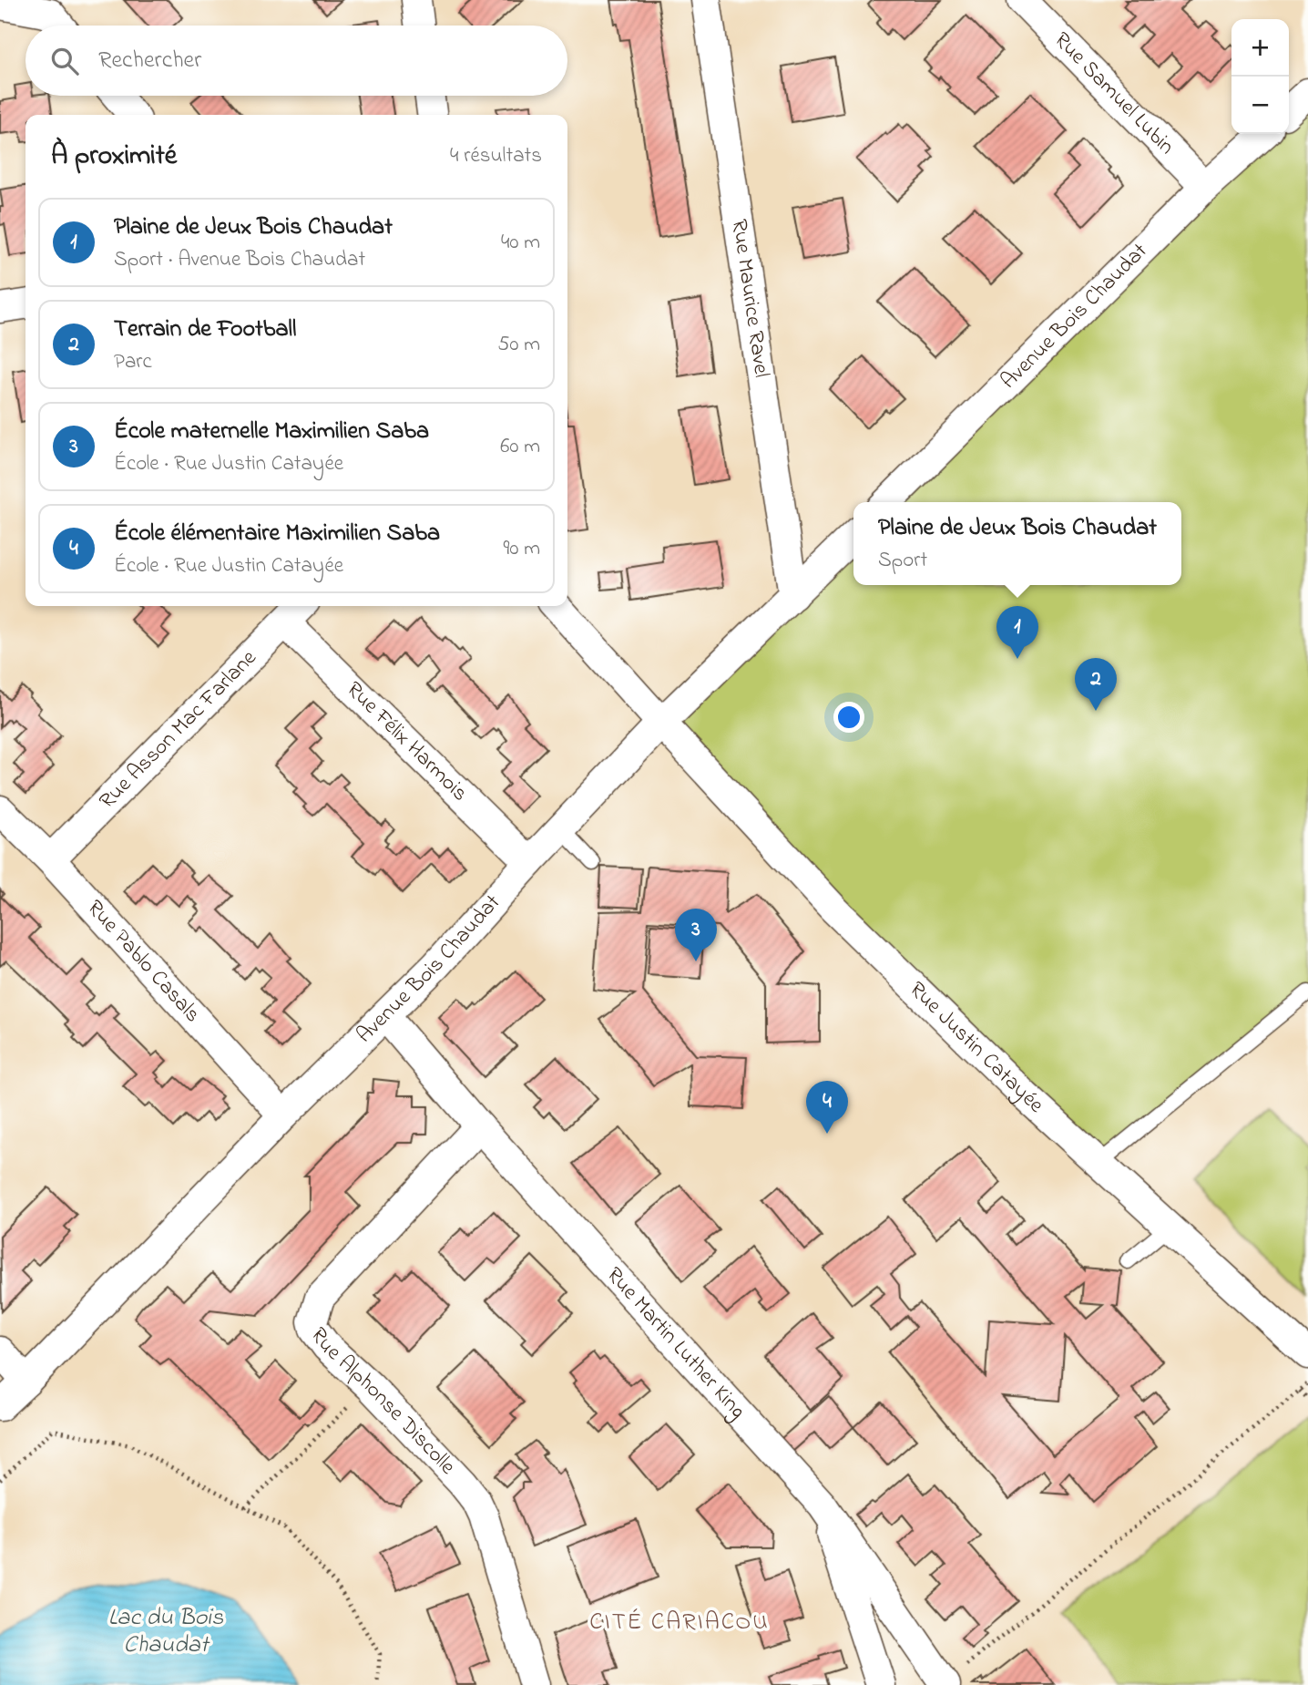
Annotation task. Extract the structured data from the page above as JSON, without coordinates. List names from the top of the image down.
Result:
{
  "streets": {
    "street": [
      "Rue Samuel Lubin",
      "Rue Maurice Ravel",
      "Avenue Bois Chaudat",
      "Rue Asson Mac Farlane",
      "Rue Félix Harmois",
      "Rue Pablo Casals",
      "Rue Justin Catayée",
      "Rue Martin Luther King",
      "Rue Alphonse Discolle"
    ]
  },
  "crossings": [
    ["Rue Samuel Lubin", "Avenue Bois Chaudat"],
    ["Rue Maurice Ravel", "Avenue Bois Chaudat"],
    ["Avenue Bois Chaudat", "Rue Félix Harmois"],
    ["Avenue Bois Chaudat", "Rue Pablo Casals"],
    ["Avenue Bois Chaudat", "Rue Justin Catayée"],
    ["Avenue Bois Chaudat", "Rue Martin Luther King"],
    ["Rue Asson Mac Farlane", "Rue Félix Harmois"],
    ["Rue Asson Mac Farlane", "Rue Pablo Casals"],
    ["Rue Martin Luther King", "Rue Alphonse Discolle"]
  ],
  "districts": ["CITÉ CARIACOU"],
  "water": ["Lac du Bois Chaudat"],
  "page": {
    "map_buttons": ["+", "−"],
    "search": "Rechercher",
    "heading": ["À proximité", "4 résultats"],
    "list": [
      {
        "mark": "1",
        "name": "Plaine de Jeux Bois Chaudat",
        "note": "Sport · Avenue Bois Chaudat",
        "value": "40 m"
      },
      {
        "mark": "2",
        "name": "Terrain de Football",
        "note": "Parc",
        "value": "50 m"
      },
      {
        "mark": "3",
        "name": "École maternelle Maximilien Saba",
        "note": "École · Rue Justin Catayée",
        "value": "60 m"
      },
      {
        "mark": "4",
        "name": "École élémentaire Maximilien Saba",
        "note": "École · Rue Justin Catayée",
        "value": "90 m"
      }
    ],
    "popup": ["Plaine de Jeux Bois Chaudat", "Sport"],
    "pins": [
      "1",
      "2",
      "3",
      "4"
    ]
  }
}
